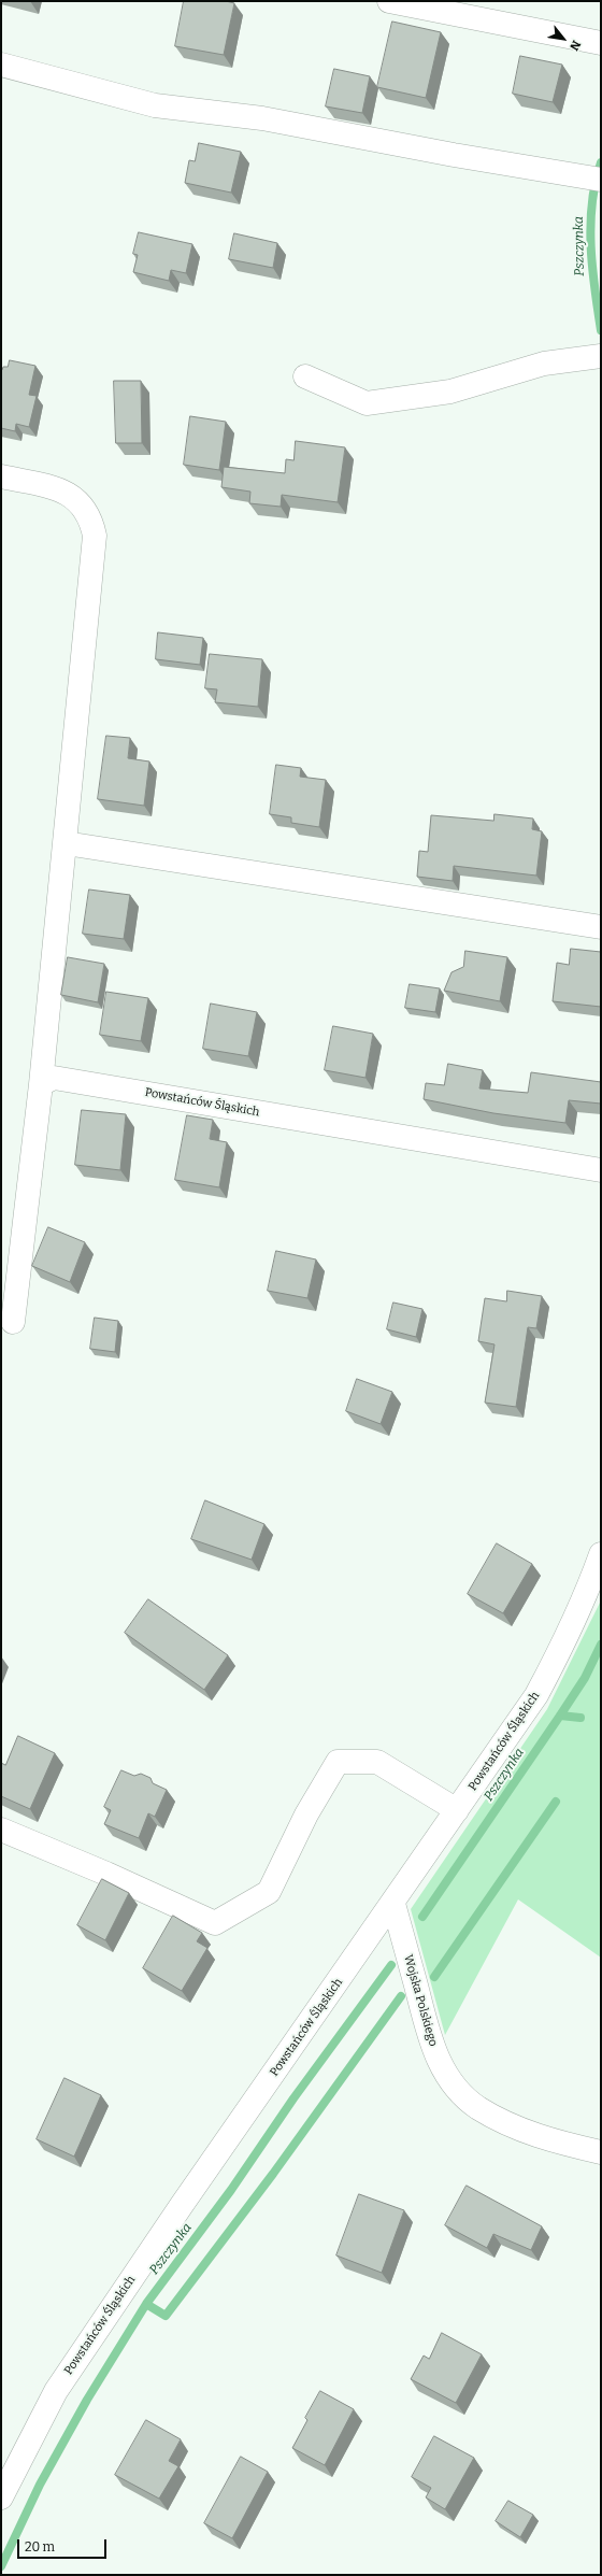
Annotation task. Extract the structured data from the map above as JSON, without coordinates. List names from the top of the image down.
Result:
{
  "streets": {
    "street": ["Powstańców Śląskich", "Wojska Polskiego"]
  },
  "crossings": [
    ["Powstańców Śląskich", "Wojska Polskiego"]
  ],
  "water": ["Pszczynka"],
  "scale_bar": "20 m",
  "north": "bottom right"
}
